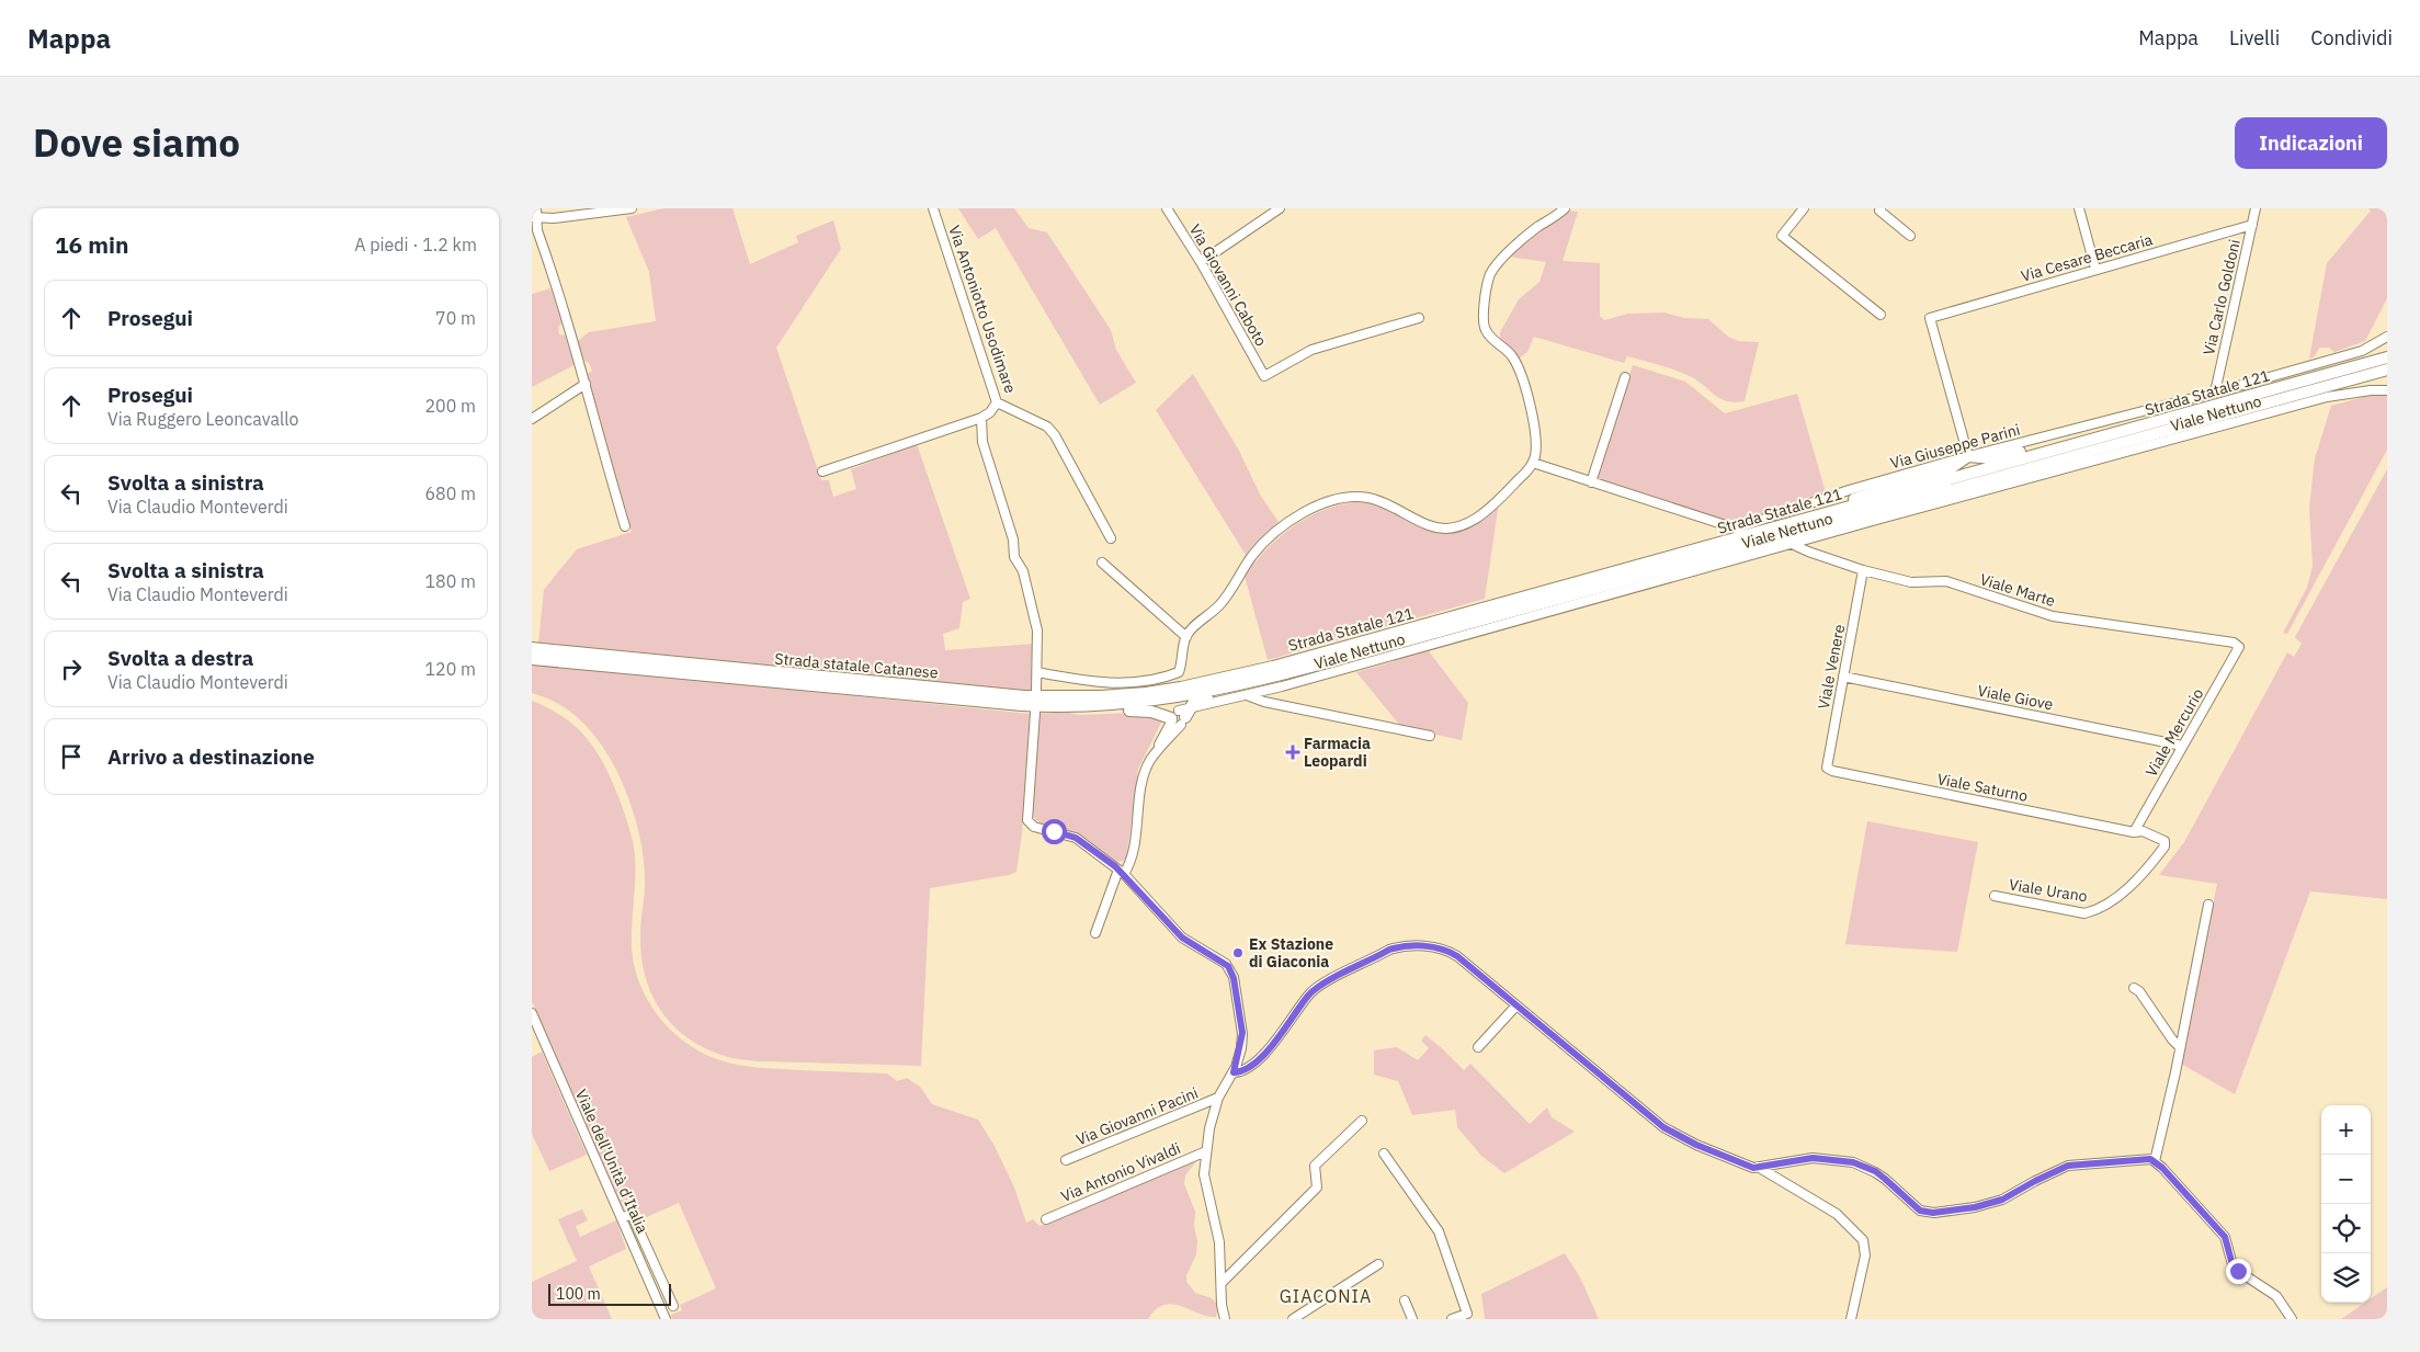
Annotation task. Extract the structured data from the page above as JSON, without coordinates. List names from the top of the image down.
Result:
{
  "streets": {
    "main road": ["Strada Statale 121", "Strada statale Catanese"],
    "street": [
      "Via Cesare Beccaria",
      "Via Giovanni Caboto",
      "Via Carlo Goldoni",
      "Via Antoniotto Usodimare",
      "Viale Nettuno",
      "Via Giuseppe Parini",
      "Viale Marte",
      "Viale Venere",
      "Viale Giove",
      "Viale Mercurio",
      "Viale Saturno",
      "Viale Urano",
      "Via Giovanni Pacini",
      "Viale dell'Unità d'Italia",
      "Via Antonio Vivaldi"
    ]
  },
  "crossings": [
    ["Via Cesare Beccaria", "Via Carlo Goldoni"],
    ["Via Cesare Beccaria", "Via Giuseppe Parini"],
    ["Via Carlo Goldoni", "Via Giuseppe Parini"],
    ["Strada Statale 121", "Strada statale Catanese"],
    ["Viale Nettuno", "Viale Marte"],
    ["Viale Marte", "Viale Venere"],
    ["Viale Marte", "Viale Mercurio"],
    ["Viale Venere", "Viale Giove"],
    ["Viale Venere", "Viale Saturno"],
    ["Viale Giove", "Viale Mercurio"],
    ["Viale Mercurio", "Viale Saturno"],
    ["Viale Mercurio", "Viale Urano"],
    ["Viale Saturno", "Viale Urano"]
  ],
  "districts": ["GIACONIA"],
  "places": {
    "health": ["Farmacia Leopardi"],
    "other": ["Ex Stazione di Giaconia"]
  },
  "scale_bar": "100 m",
  "page": {
    "header": "Mappa",
    "nav": ["Mappa", "Livelli", "Condividi"],
    "title": "Dove siamo",
    "buttons": "Indicazioni",
    "heading": ["16 min", "A piedi · 1.2 km"],
    "list": [
      ["Prosegui", "70 m"],
      ["Prosegui", "Via Ruggero Leoncavallo", "200 m"],
      ["Svolta a sinistra", "Via Claudio Monteverdi", "680 m"],
      ["Svolta a sinistra", "Via Claudio Monteverdi", "180 m"],
      ["Svolta a destra", "Via Claudio Monteverdi", "120 m"],
      "Arrivo a destinazione"
    ],
    "map_buttons": ["+", "−"],
    "scale": "100 m"
  }
}
